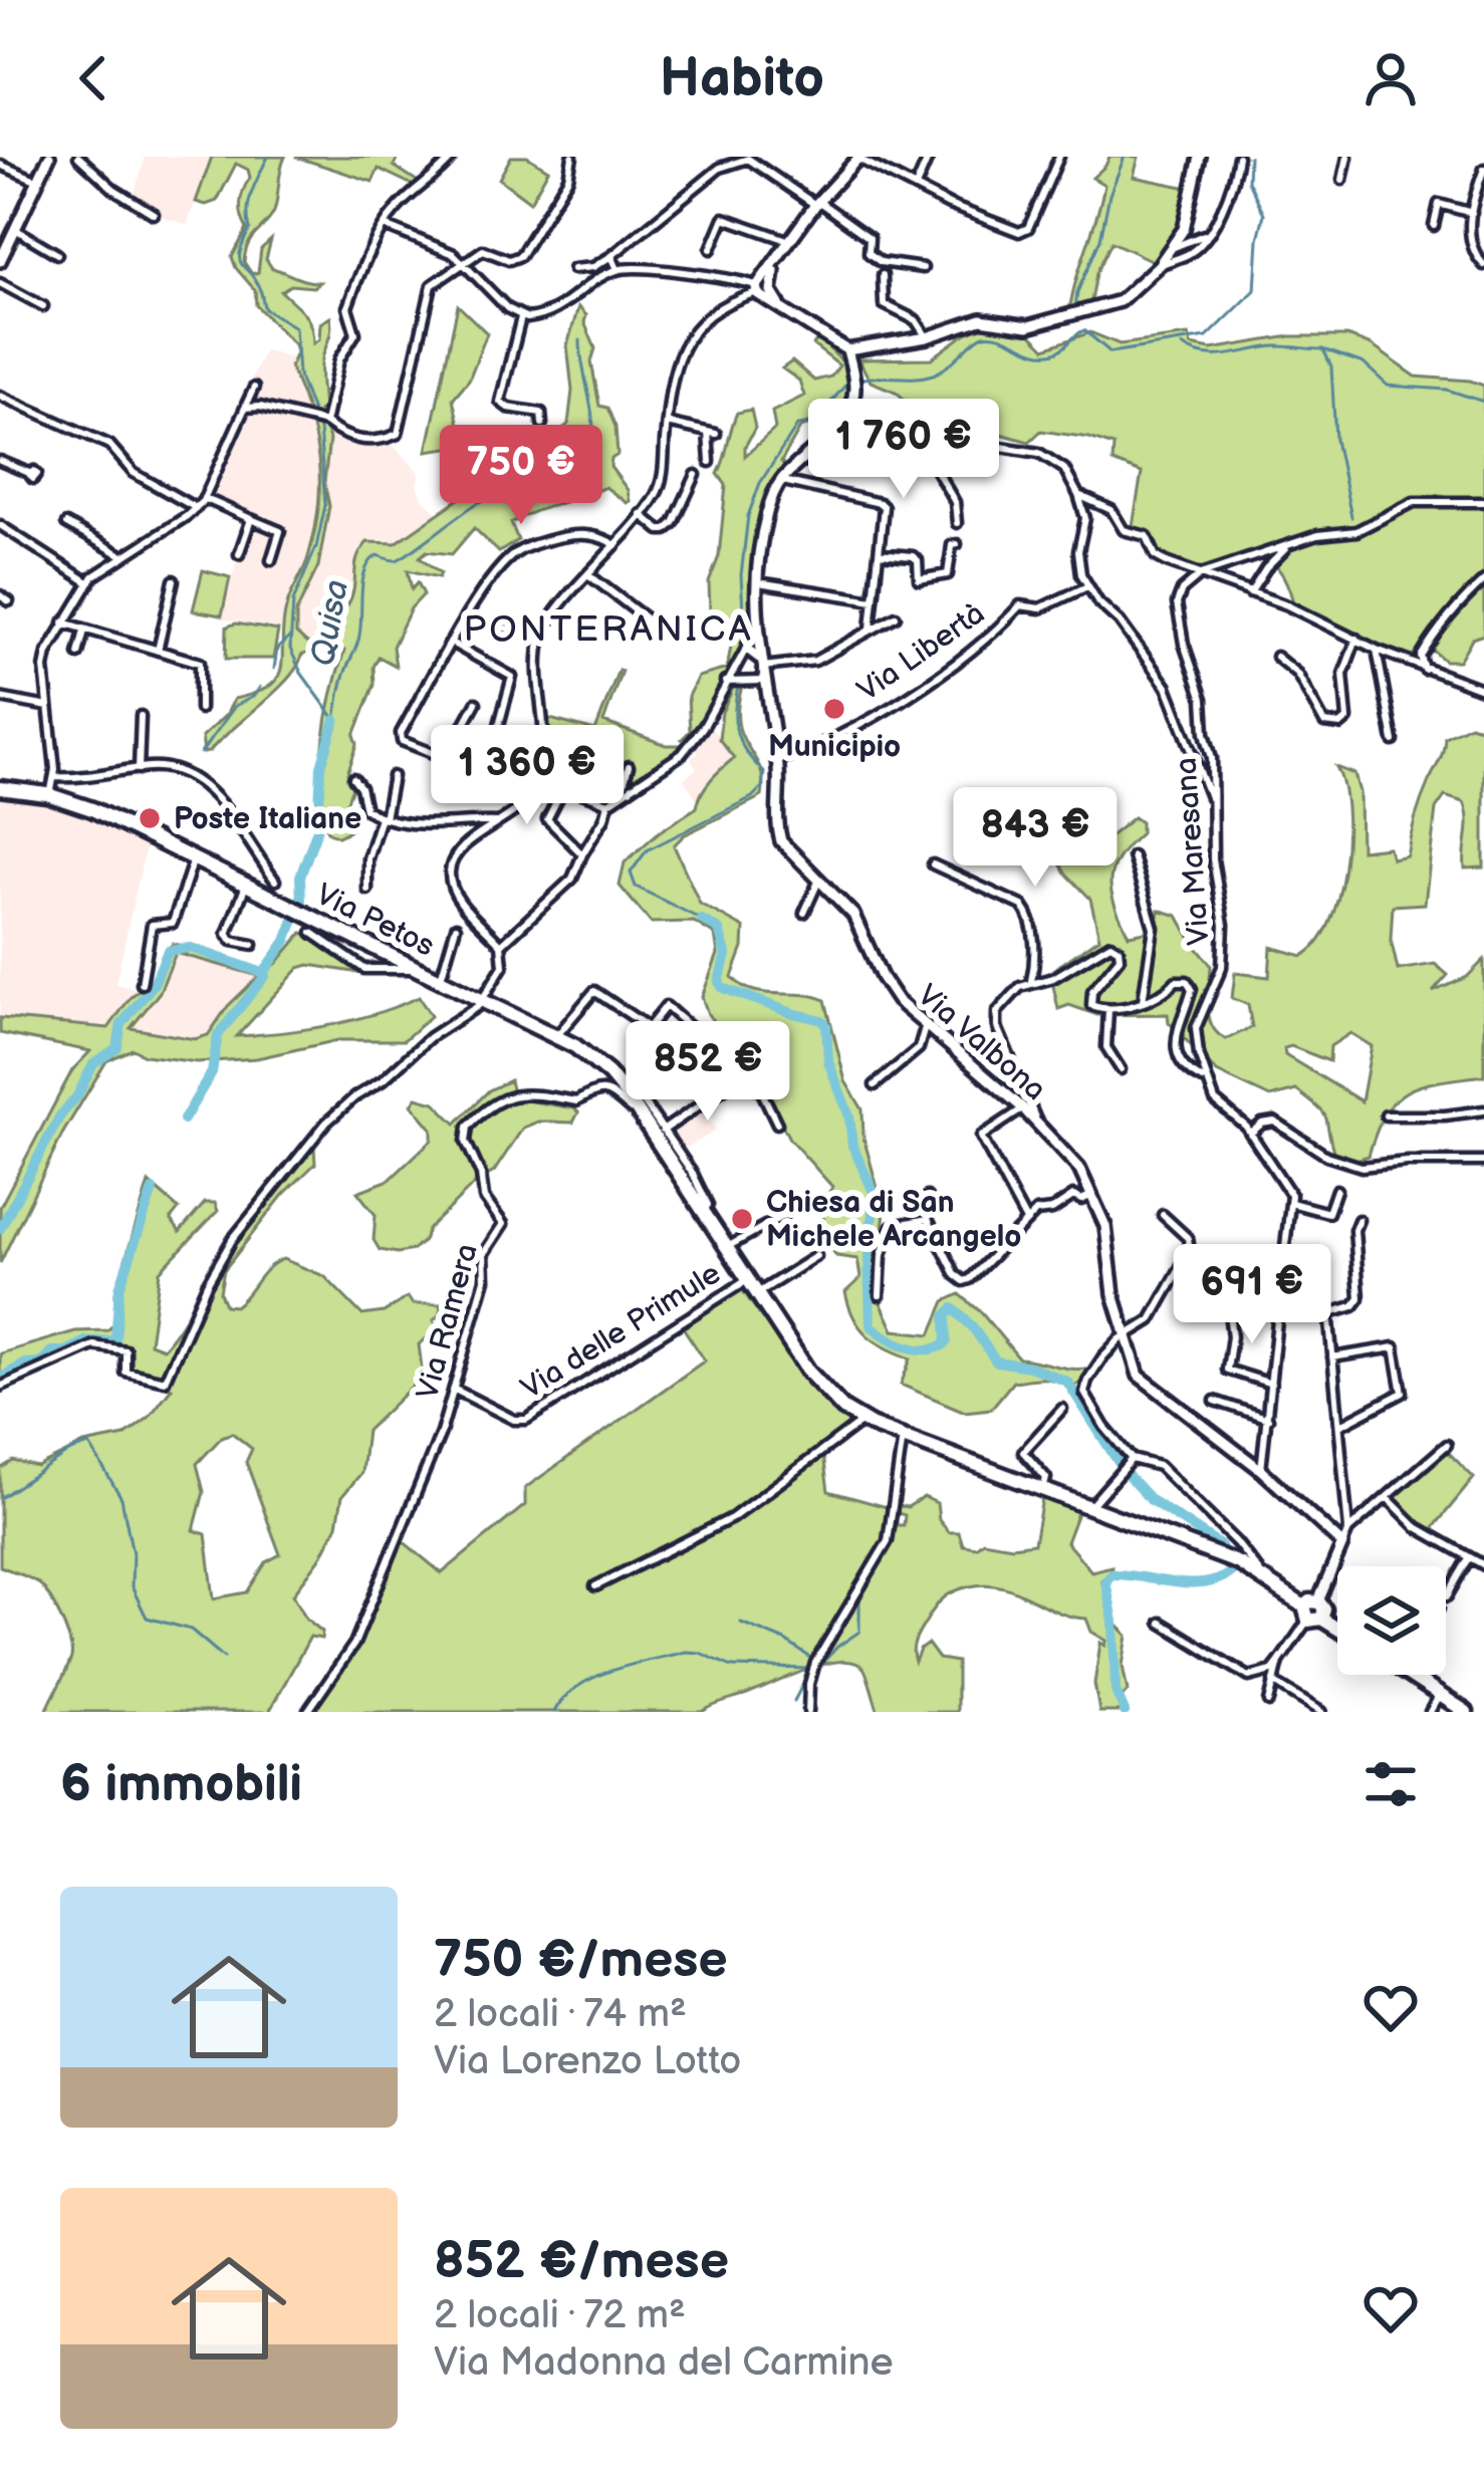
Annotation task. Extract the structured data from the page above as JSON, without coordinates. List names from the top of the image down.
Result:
{
  "streets": {
    "main road": ["Via Petos", "Via Ramera"],
    "street": [
      "Via Libertà",
      "Via Maresana",
      "Via Valbona",
      "Via delle Primule"
    ]
  },
  "crossings": [
    ["Via Libertà", "Via Valbona"],
    ["Via Petos", "Via Ramera"],
    ["Via Ramera", "Via delle Primule"]
  ],
  "districts": ["PONTERANICA"],
  "water": ["Quisa"],
  "places": ["Municipio", "Poste Italiane", "Chiesa di San Michele Arcangelo"],
  "page": {
    "header": "Habito",
    "price": [
      "1 760 €",
      "750 €",
      "1 360 €",
      "843 €",
      "852 €",
      "691 €"
    ],
    "heading": "6 immobili",
    "list": [
      {
        "name": "750 €/mese",
        "note": "2 locali · 74 m² · Via Lorenzo Lotto"
      },
      {
        "name": "852 €/mese",
        "note": "2 locali · 72 m² · Via Madonna del Carmine"
      }
    ]
  }
}
